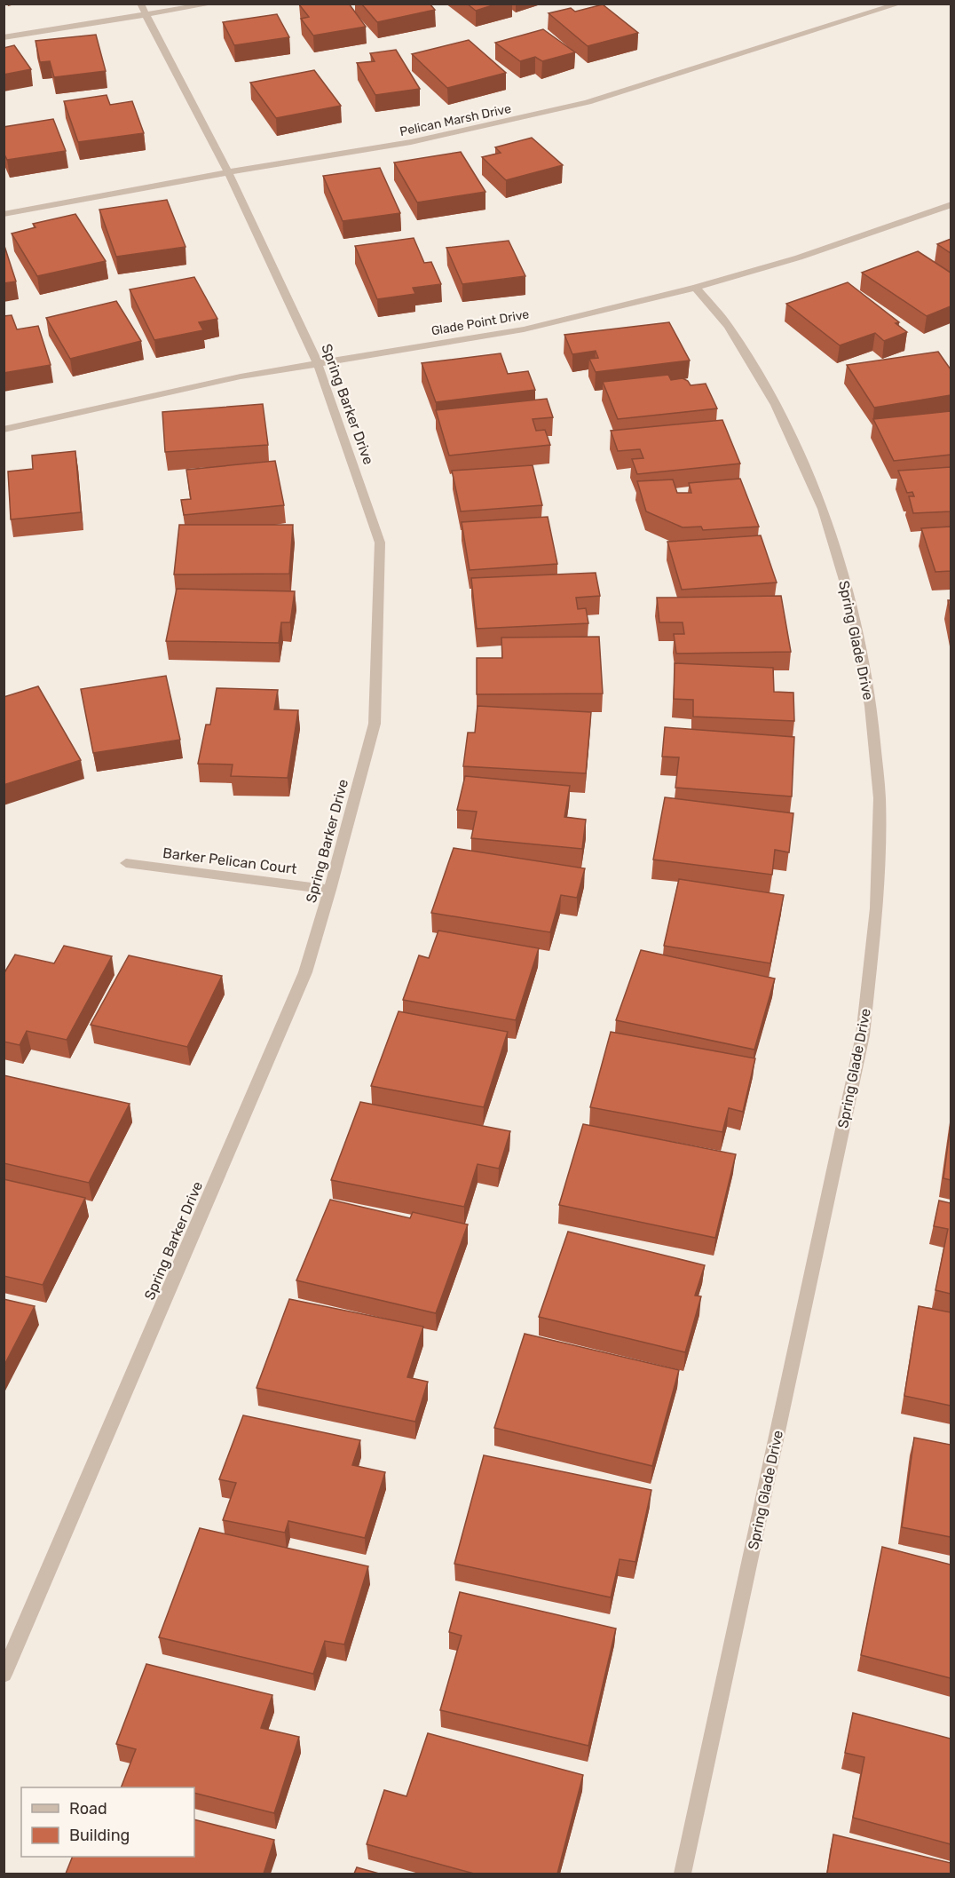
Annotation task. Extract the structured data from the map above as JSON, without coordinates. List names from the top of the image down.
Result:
{
  "streets": {
    "street": [
      "Pelican Marsh Drive",
      "Glade Point Drive",
      "Spring Barker Drive",
      "Spring Glade Drive",
      "Barker Pelican Court"
    ]
  },
  "crossings": [
    ["Pelican Marsh Drive", "Spring Barker Drive"],
    ["Glade Point Drive", "Spring Barker Drive"],
    ["Glade Point Drive", "Spring Glade Drive"],
    ["Spring Barker Drive", "Barker Pelican Court"]
  ],
  "legend": ["Road", "Building"]
}
